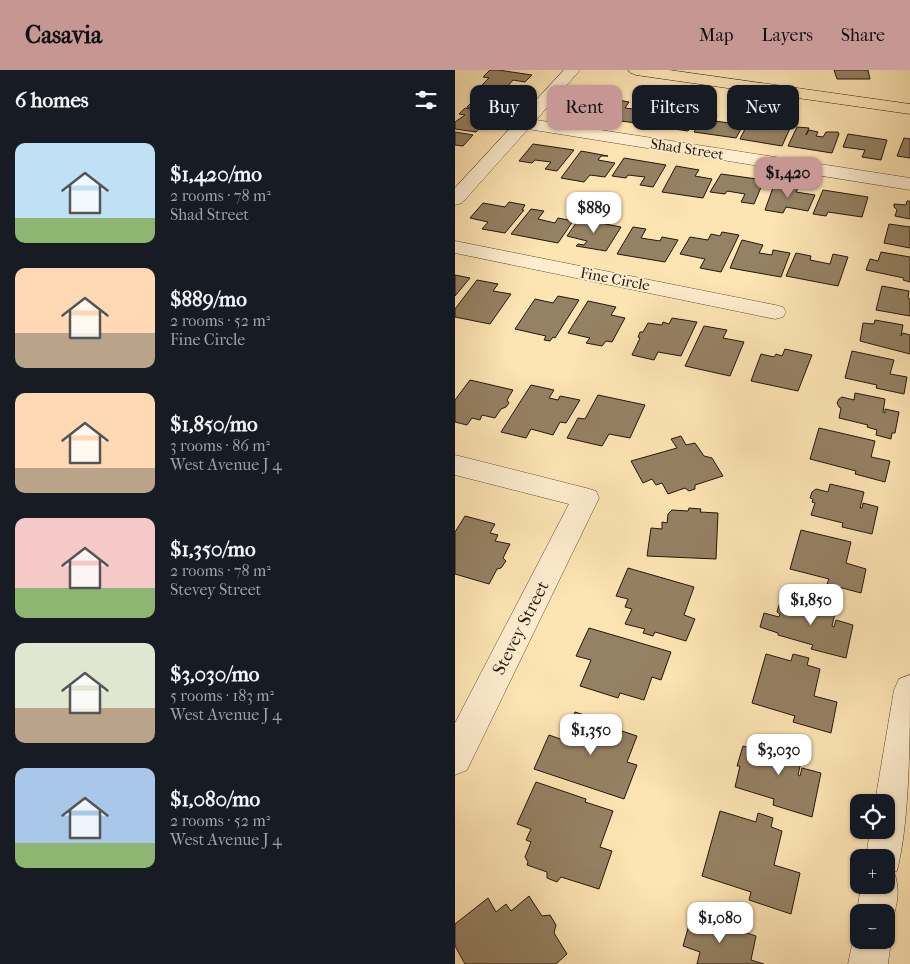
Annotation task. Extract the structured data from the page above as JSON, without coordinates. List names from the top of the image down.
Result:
{
  "streets": {
    "street": ["Shad Street", "Fine Circle", "Stevey Street"]
  },
  "page": {
    "header": "Casavia",
    "nav": ["Map", "Layers", "Share"],
    "heading": "6 homes",
    "chip": [
      "Buy",
      "Rent",
      "Filters",
      "New"
    ],
    "list": [
      {
        "name": "$1,420/mo",
        "note": "2 rooms · 78 m² · Shad Street"
      },
      {
        "name": "$889/mo",
        "note": "2 rooms · 52 m² · Fine Circle"
      },
      {
        "name": "$1,850/mo",
        "note": "3 rooms · 86 m² · West Avenue J 4"
      },
      {
        "name": "$1,350/mo",
        "note": "2 rooms · 78 m² · Stevey Street"
      },
      {
        "name": "$3,030/mo",
        "note": "5 rooms · 183 m² · West Avenue J 4"
      },
      {
        "name": "$1,080/mo",
        "note": "2 rooms · 52 m² · West Avenue J 4"
      }
    ],
    "price": [
      "$1,420",
      "$889",
      "$1,850",
      "$1,350",
      "$3,030",
      "$1,080"
    ],
    "map_buttons": ["+", "−"]
  }
}
